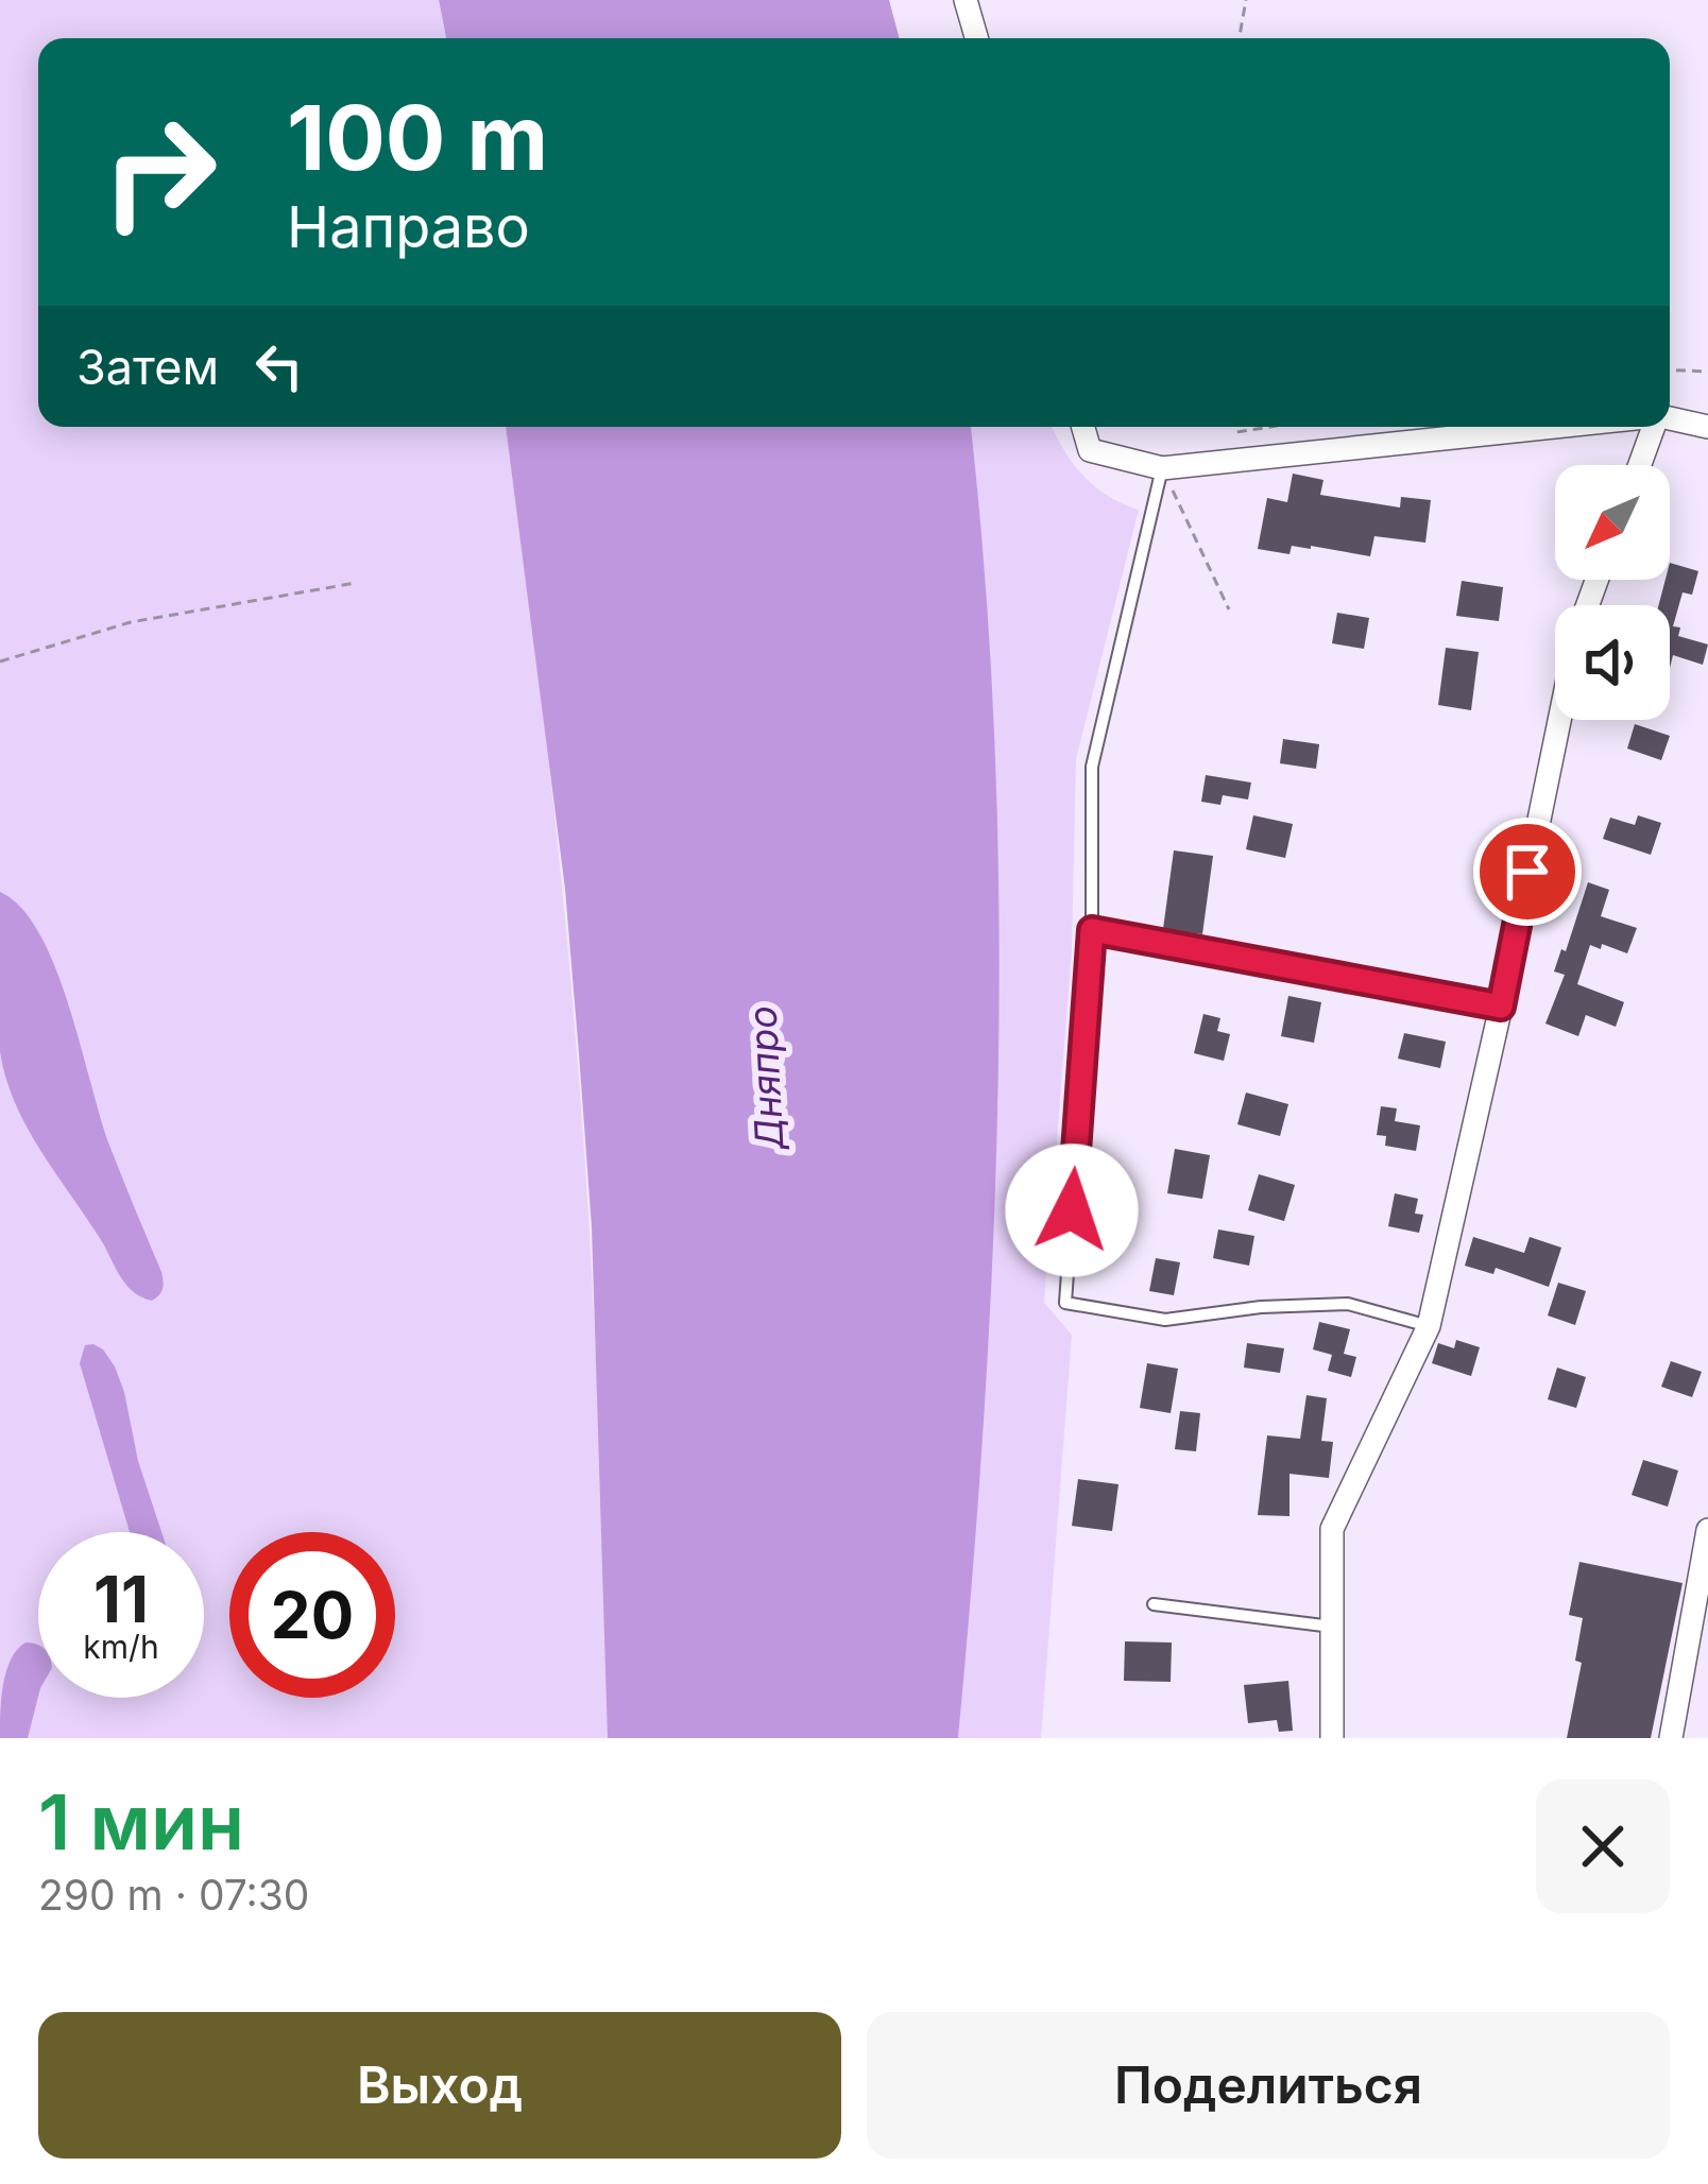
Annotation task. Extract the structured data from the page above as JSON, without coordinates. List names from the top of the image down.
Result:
{
  "water": ["Дняпро"],
  "north": "bottom left",
  "page": {
    "turn": ["100 m", "Направо"],
    "then": "Затем",
    "speed": "11 km/h",
    "limit": "20",
    "heading": ["1 мин", "290 m · 07:30"],
    "buttons": ["Выход", "Поделиться"]
  }
}
